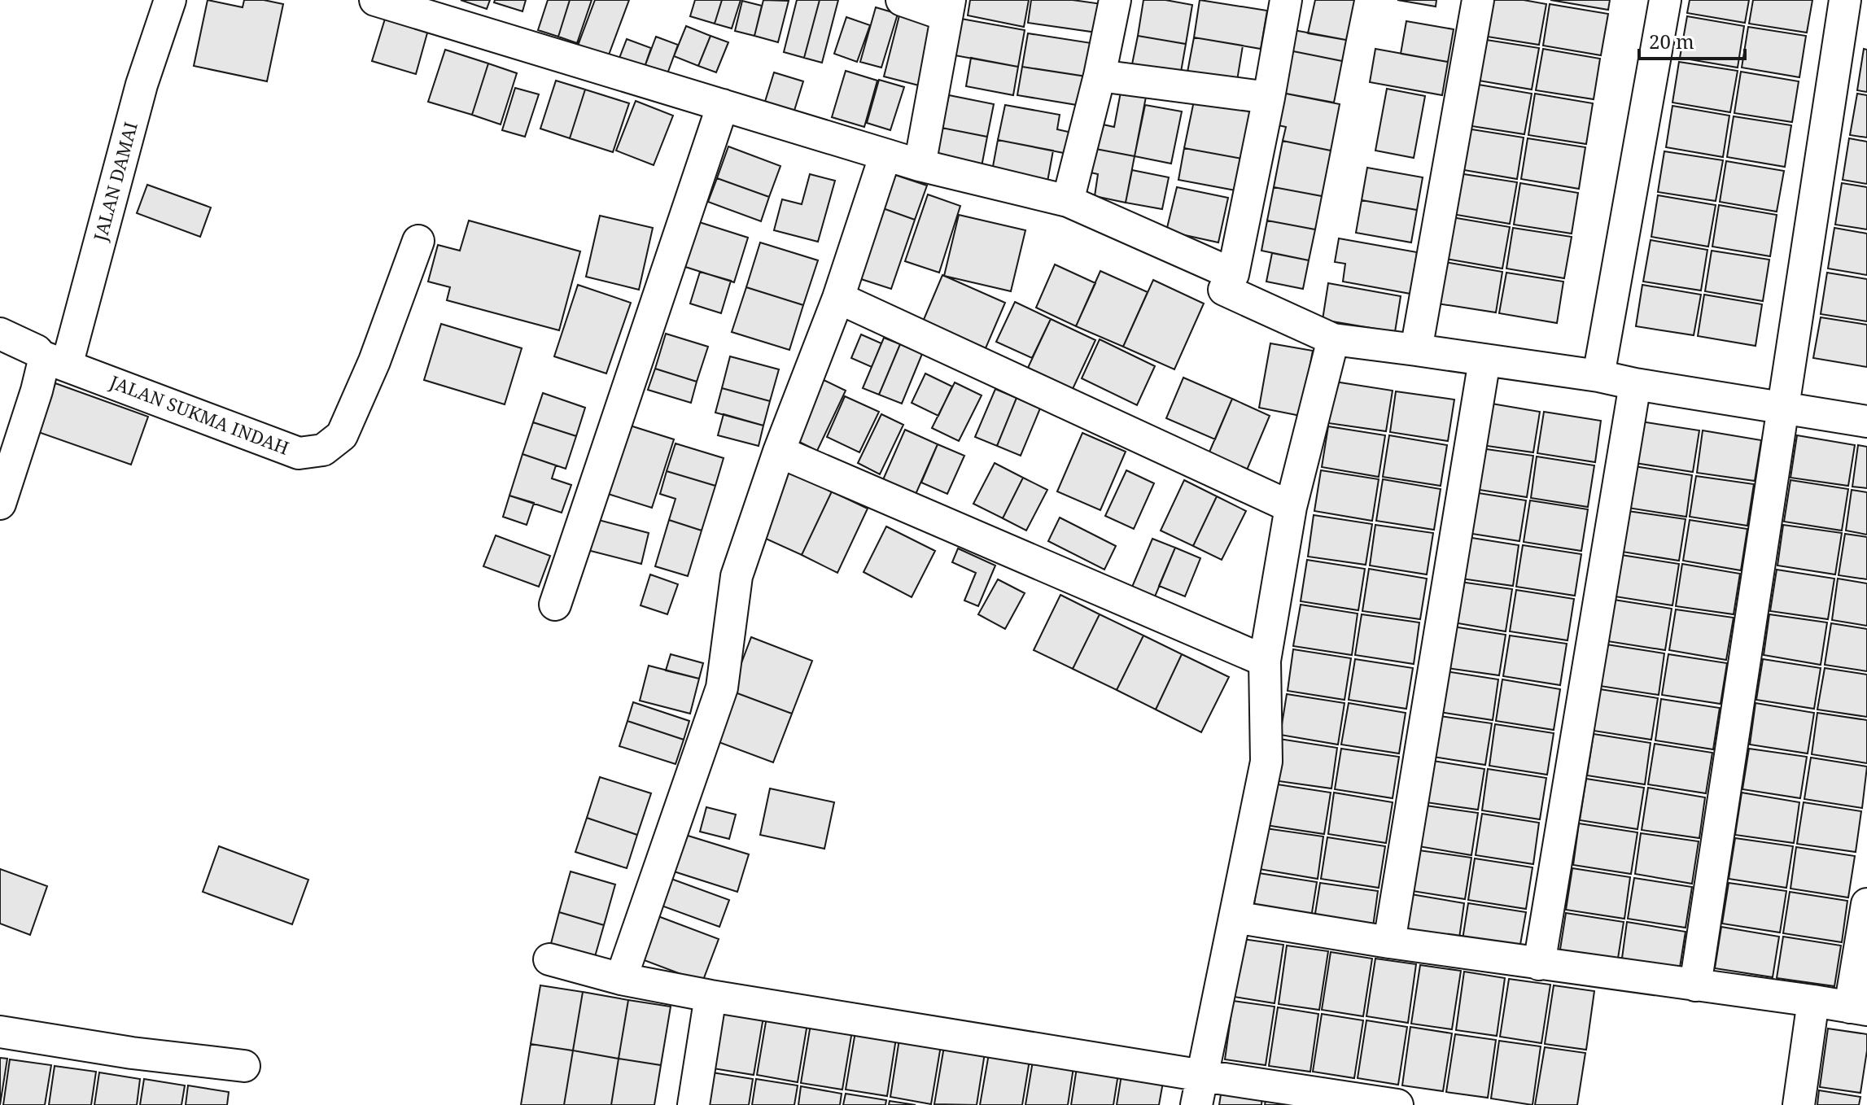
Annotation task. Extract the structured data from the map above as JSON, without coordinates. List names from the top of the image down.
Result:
{
  "streets": {
    "street": ["JALAN DAMAI", "JALAN SUKMA INDAH"]
  },
  "crossings": [
    ["JALAN DAMAI", "JALAN SUKMA INDAH"]
  ],
  "scale_bar": "20 m"
}
